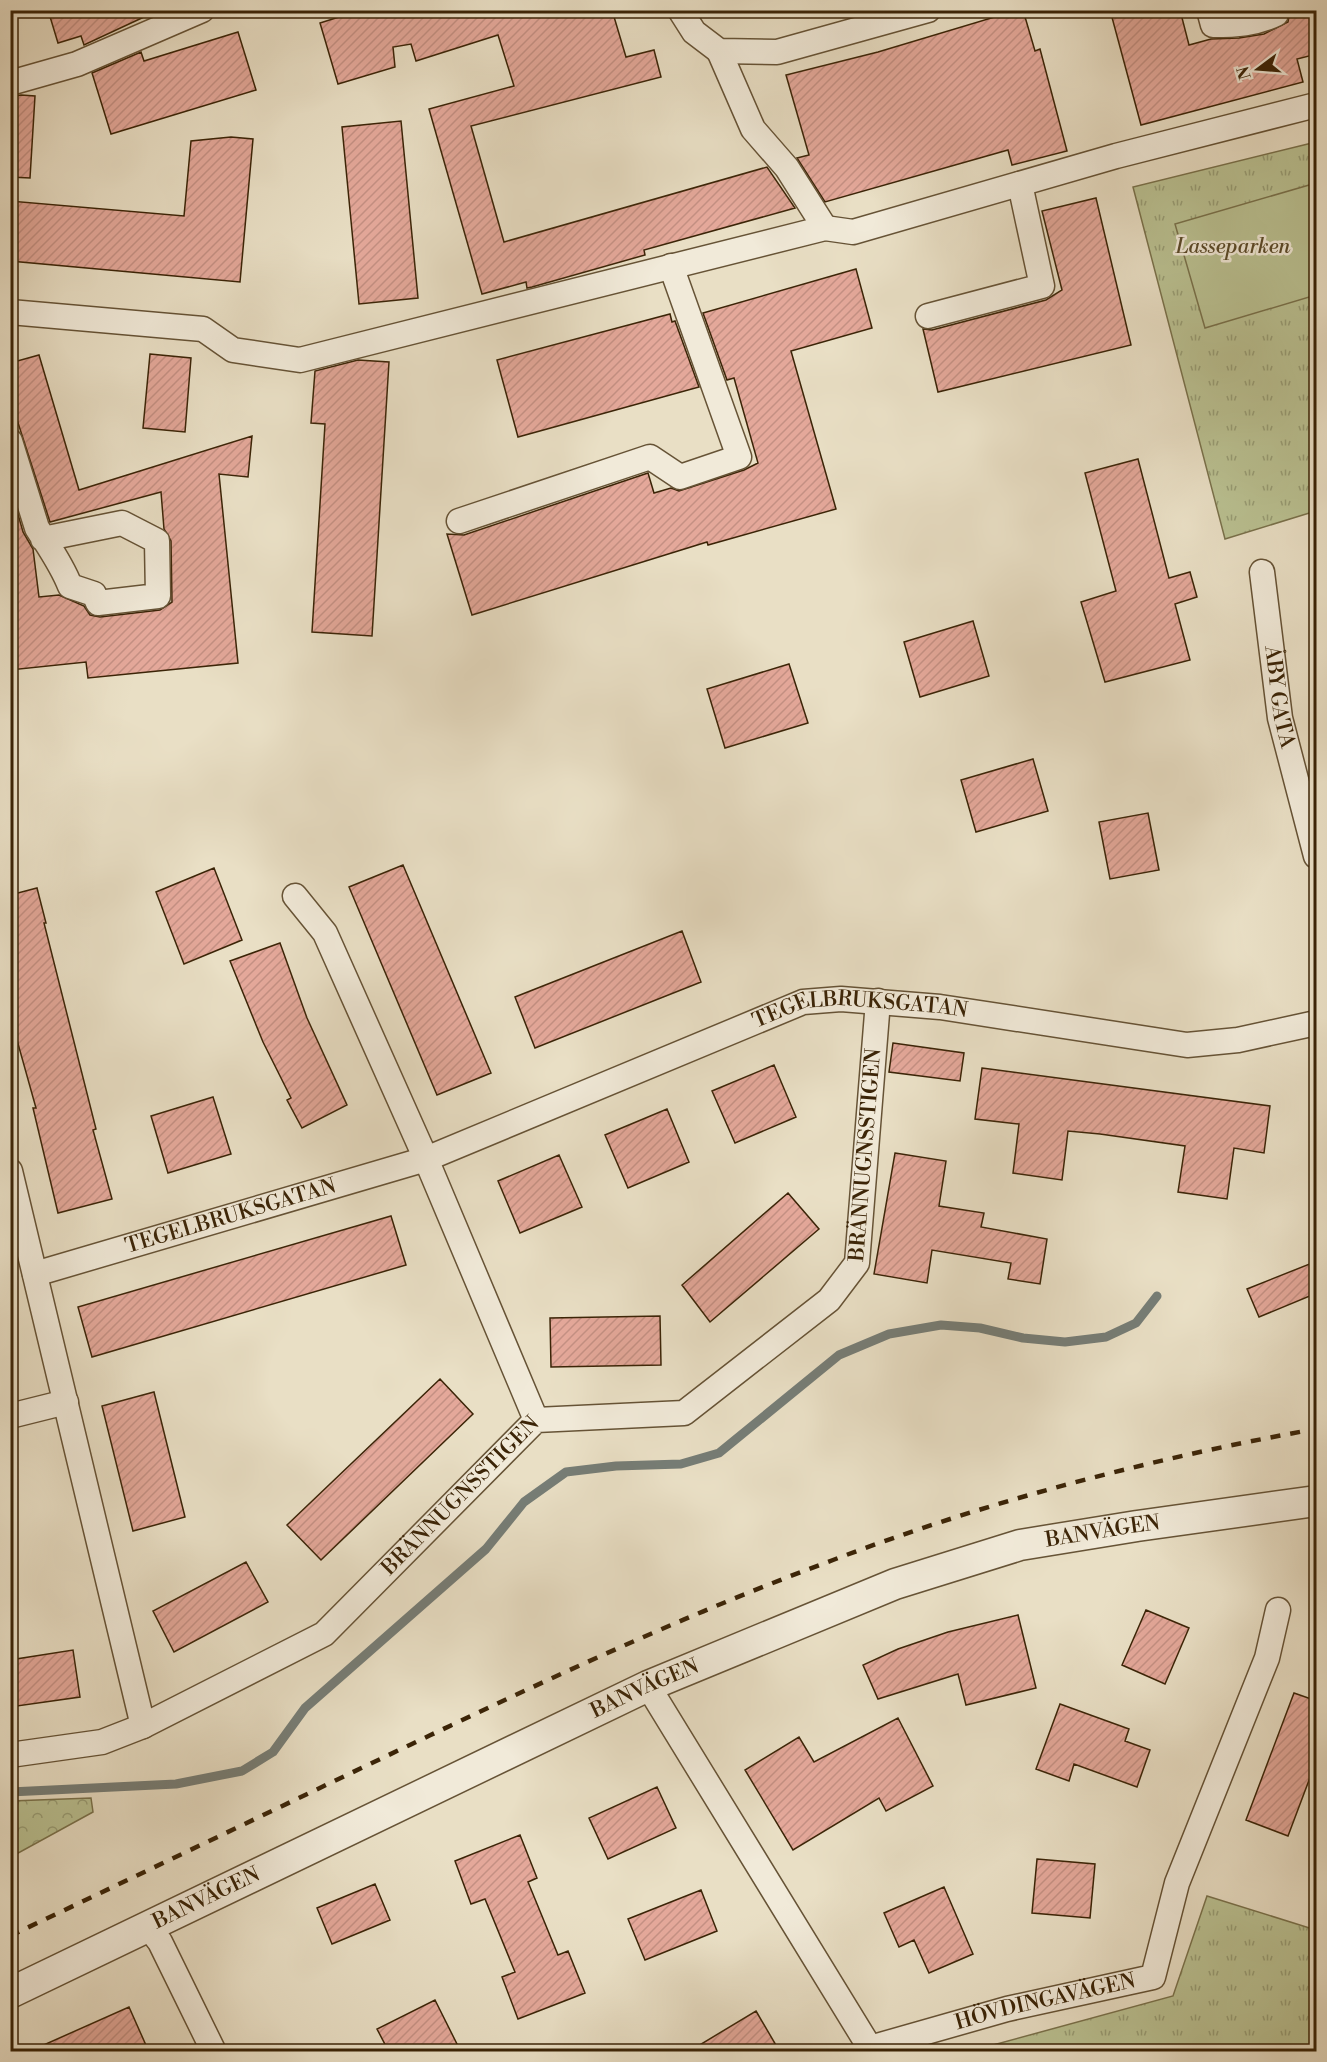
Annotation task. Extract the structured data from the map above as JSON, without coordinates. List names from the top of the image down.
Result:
{
  "streets": {
    "street": [
      "ÅBY GATA",
      "TEGELBRUKSGATAN",
      "BRÄNNUGNSSTIGEN",
      "BANVÄGEN",
      "HÖVDINGAVÄGEN"
    ]
  },
  "crossings": [
    ["TEGELBRUKSGATAN", "BRÄNNUGNSSTIGEN"],
    ["BANVÄGEN", "HÖVDINGAVÄGEN"]
  ],
  "parks": ["Lasseparken"],
  "north": "left"
}
